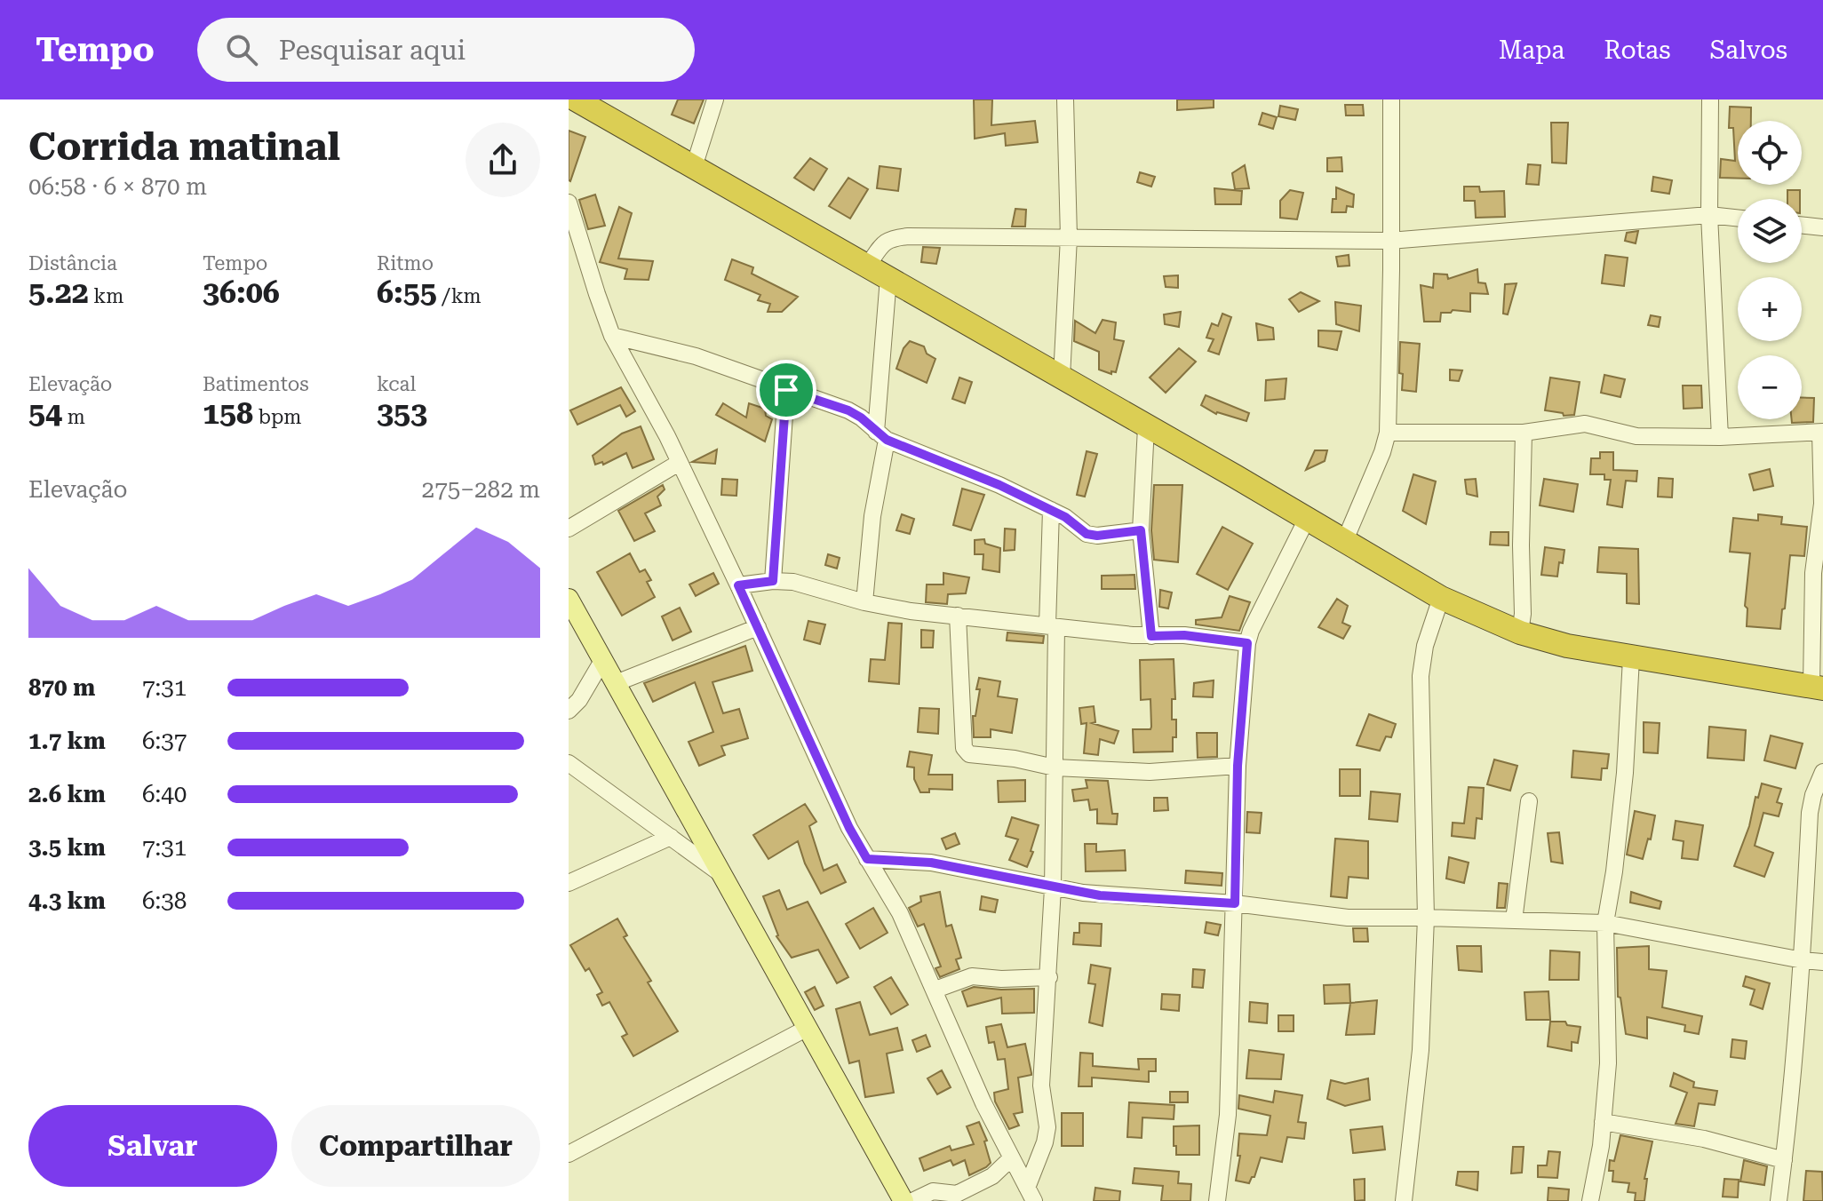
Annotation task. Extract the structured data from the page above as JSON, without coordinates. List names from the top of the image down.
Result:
{
  "page": {
    "header": "Tempo",
    "search": "Pesquisar aqui",
    "nav": ["Mapa", "Rotas", "Salvos"],
    "heading": ["Corrida matinal", "06:58 · 6 × 870 m"],
    "map_buttons": ["+", "−"],
    "stats": [
      ["Distância", "5.22 km"],
      ["Tempo", "36:06"],
      ["Ritmo", "6:55 /km"],
      ["Elevação", "54 m"],
      ["Batimentos", "158 bpm"],
      ["kcal", "353"]
    ],
    "chart": ["Elevação", "275–282 m"],
    "list": [
      {
        "name": "870 m",
        "note": "7:31"
      },
      {
        "name": "1.7 km",
        "note": "6:37"
      },
      {
        "name": "2.6 km",
        "note": "6:40"
      },
      {
        "name": "3.5 km",
        "note": "7:31"
      },
      {
        "name": "4.3 km",
        "note": "6:38"
      }
    ],
    "buttons": ["Salvar", "Compartilhar"]
  }
}
